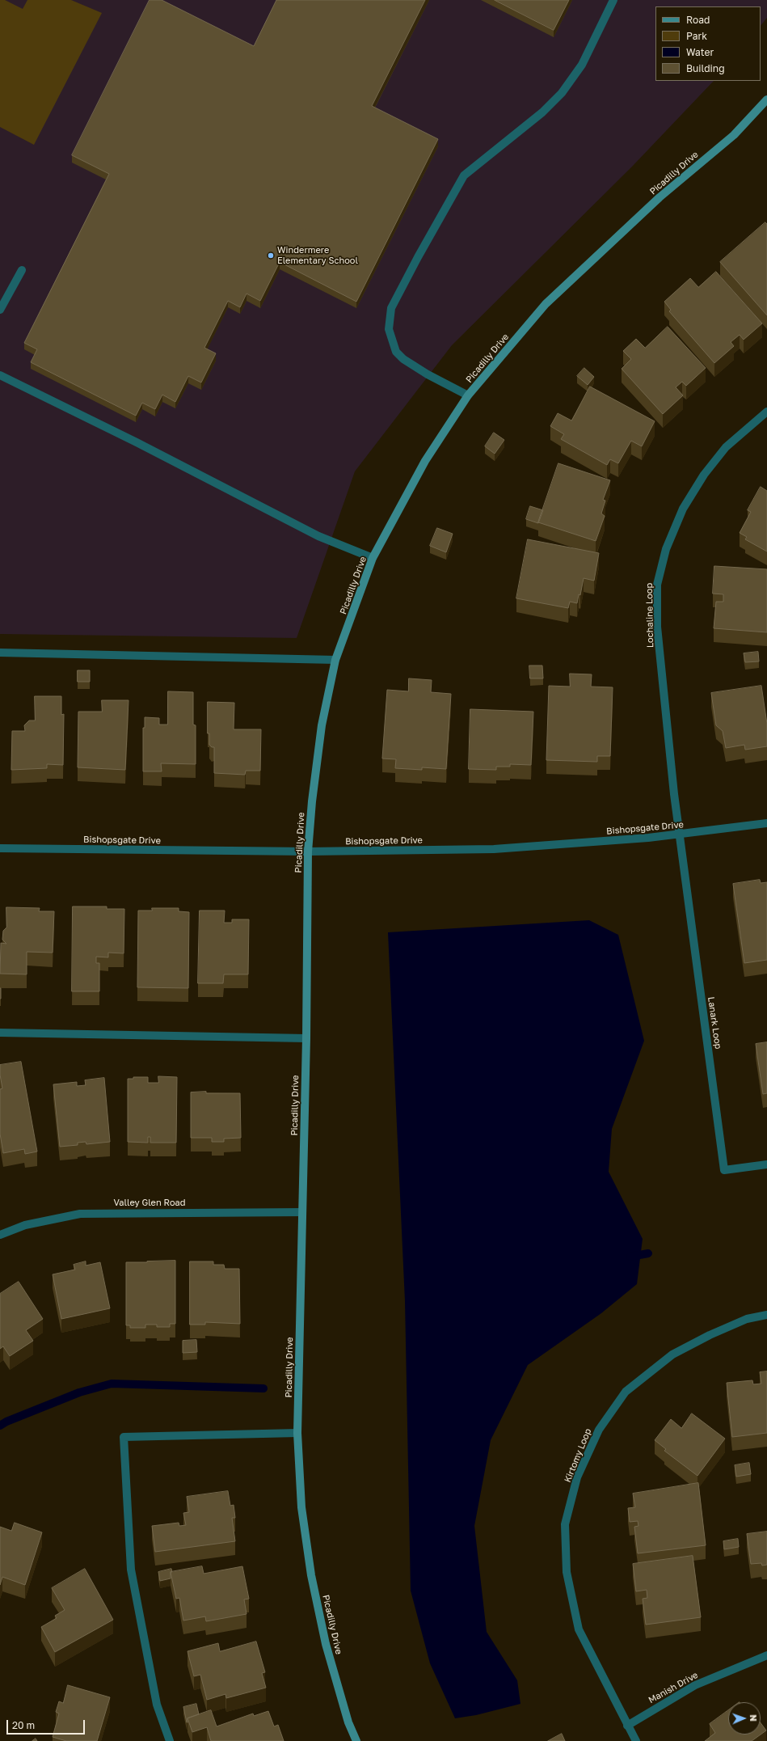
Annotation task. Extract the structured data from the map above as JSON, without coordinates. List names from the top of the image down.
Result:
{
  "streets": {
    "street": [
      "Picadilly Drive",
      "Lochaline Loop",
      "Bishopsgate Drive",
      "Lanark Loop",
      "Valley Glen Road",
      "Kirtomy Loop",
      "Manish Drive"
    ]
  },
  "crossings": [
    ["Picadilly Drive", "Bishopsgate Drive"],
    ["Picadilly Drive", "Valley Glen Road"],
    ["Lochaline Loop", "Bishopsgate Drive"],
    ["Lochaline Loop", "Lanark Loop"],
    ["Bishopsgate Drive", "Lanark Loop"],
    ["Kirtomy Loop", "Manish Drive"]
  ],
  "places": ["Windermere Elementary School"],
  "legend": [
    "Road",
    "Park",
    "Water",
    "Building"
  ],
  "scale_bar": "20 m",
  "north": "right"
}
